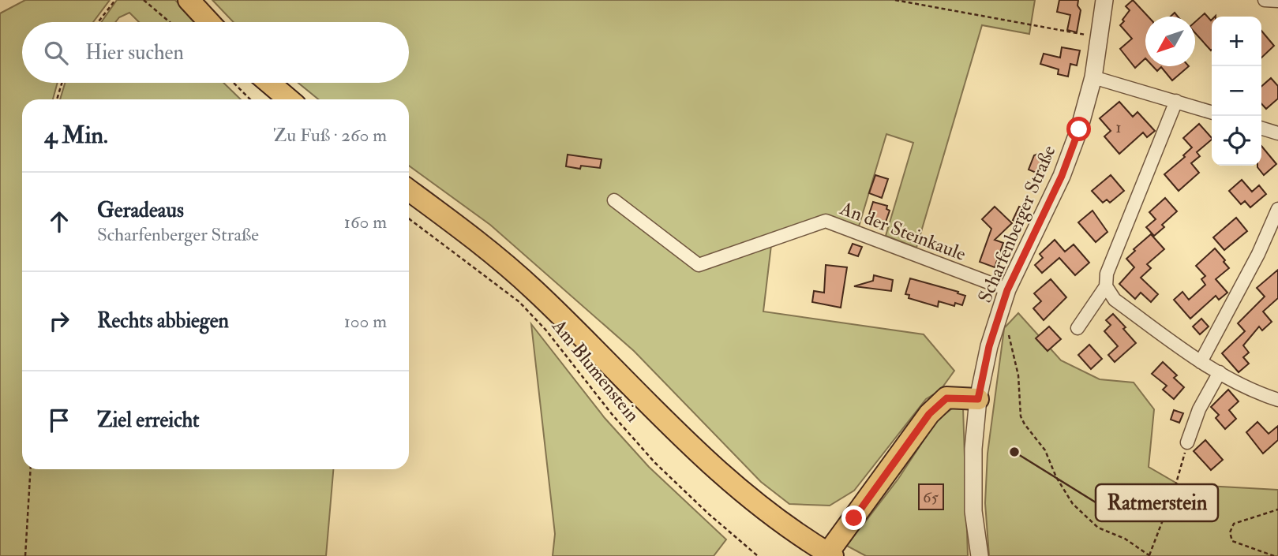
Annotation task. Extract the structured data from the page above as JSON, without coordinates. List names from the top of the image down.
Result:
{
  "streets": {
    "street": ["Scharfenberger Straße", "An der Steinkaule"],
    "path": ["Am Blumenstein"]
  },
  "crossings": [
    ["Scharfenberger Straße", "An der Steinkaule"]
  ],
  "places": ["Ratmerstein"],
  "house_numbers": ["1", "65"],
  "north": "bottom left",
  "page": {
    "map_buttons": ["+", "−"],
    "search": "Hier suchen",
    "heading": ["4 Min.", "Zu Fuß · 260 m"],
    "list": [
      ["Geradeaus", "Scharfenberger Straße", "160 m"],
      ["Rechts abbiegen", "100 m"],
      "Ziel erreicht"
    ]
  }
}
